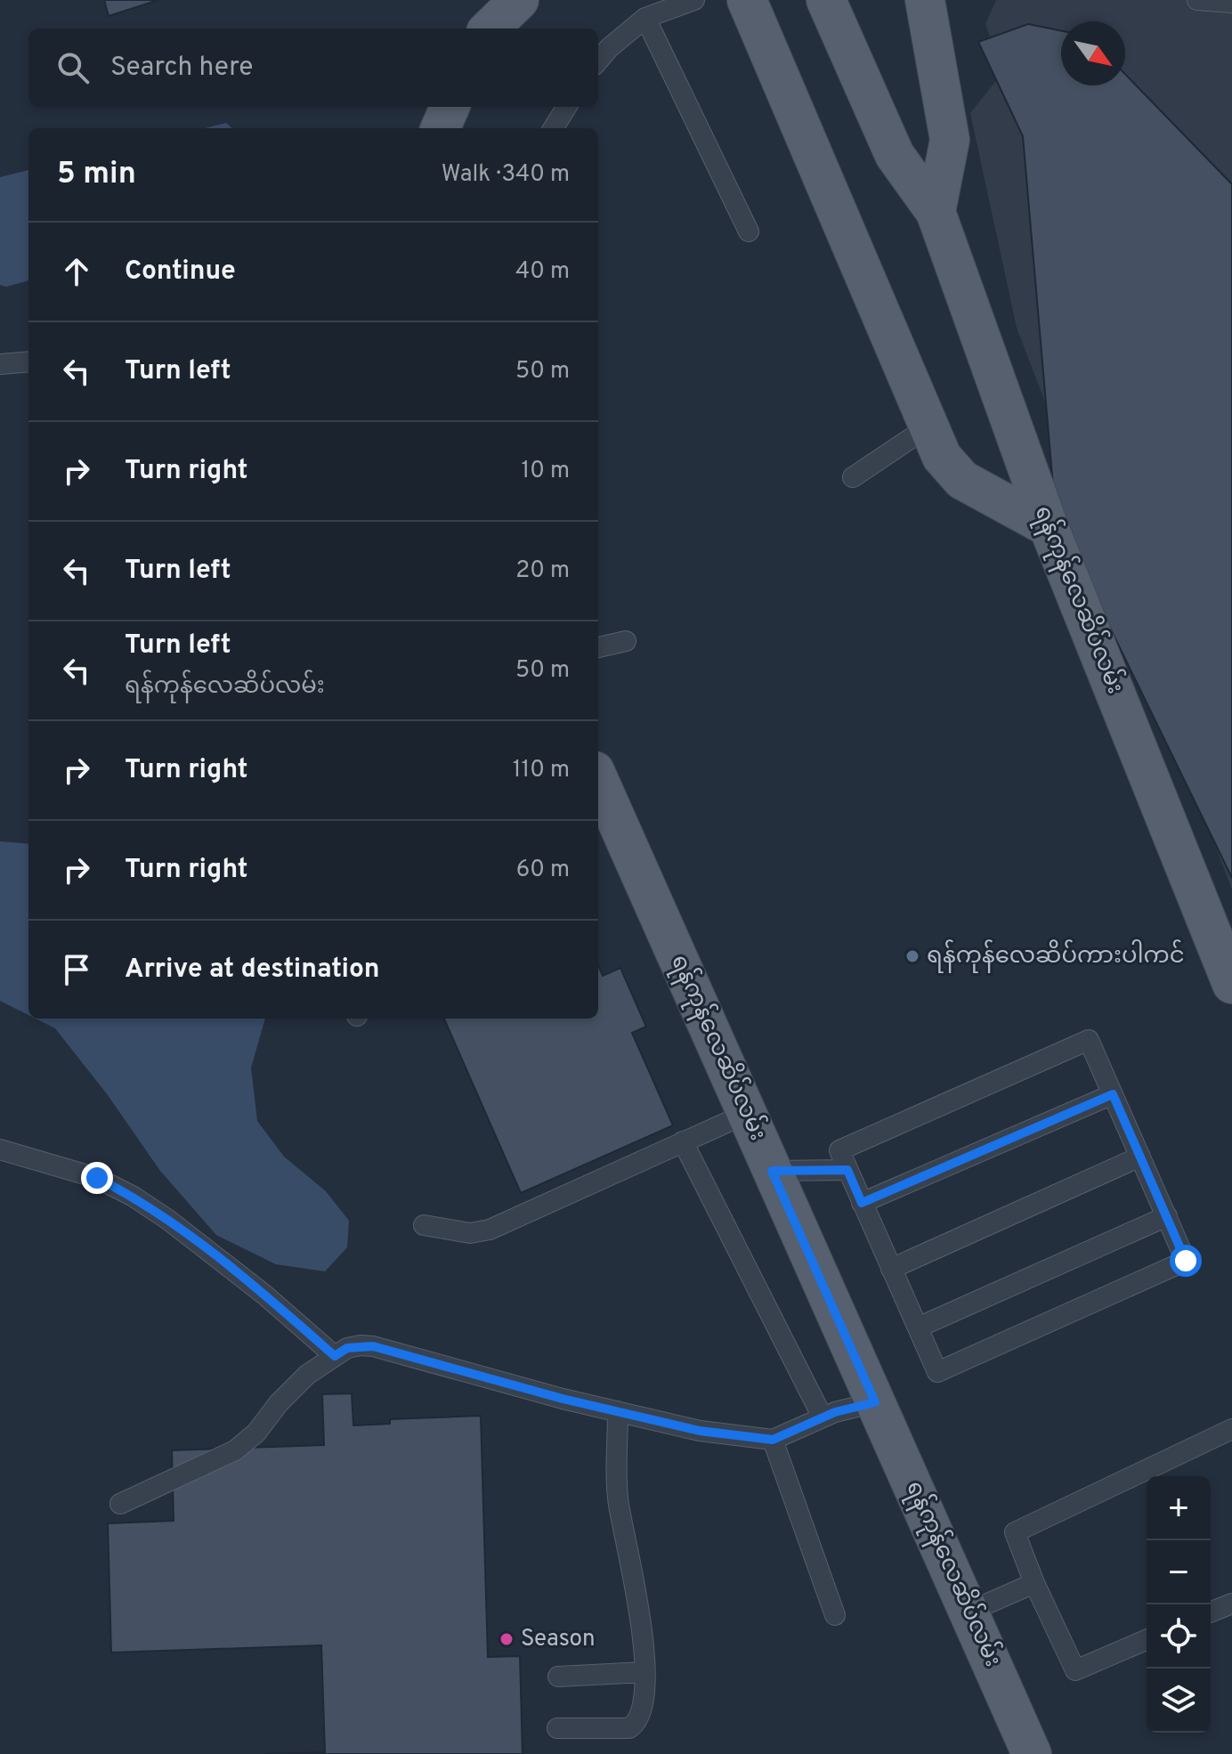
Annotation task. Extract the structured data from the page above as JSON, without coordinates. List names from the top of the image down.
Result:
{
  "streets": {
    "main road": ["ရန်ကုန်လေဆိပ်လမ်း"]
  },
  "places": ["ရန်ကုန်လေဆိပ်ကားပါကင်", "Season"],
  "north": "bottom right",
  "page": {
    "search": "Search here",
    "heading": ["5 min", "Walk · 340 m"],
    "list": [
      ["Continue", "40 m"],
      ["Turn left", "50 m"],
      ["Turn right", "10 m"],
      ["Turn left", "20 m"],
      ["Turn left", "ရန်ကုန်လေဆိပ်လမ်း", "50 m"],
      ["Turn right", "110 m"],
      ["Turn right", "60 m"],
      "Arrive at destination"
    ],
    "map_buttons": ["+", "−"]
  }
}
